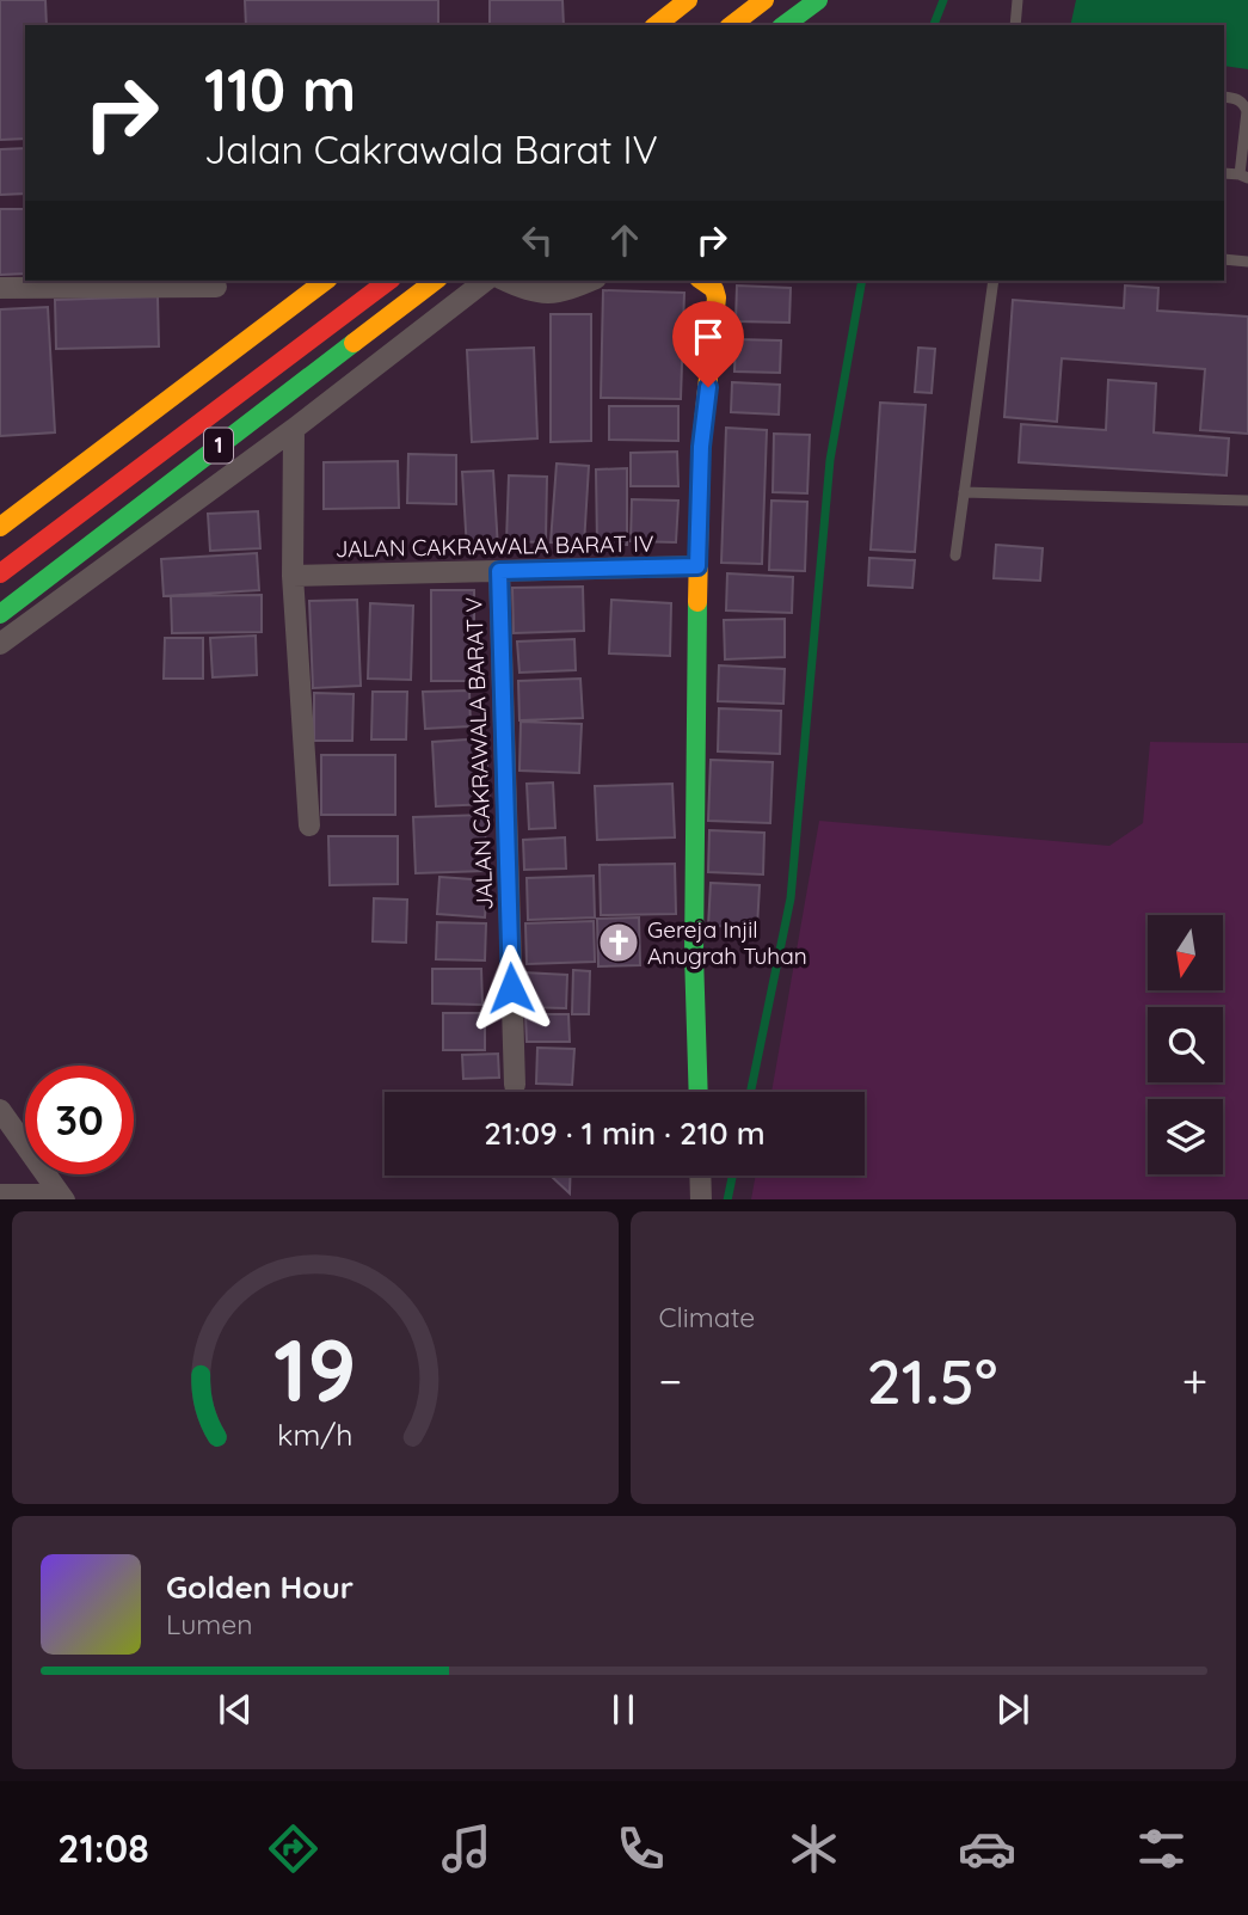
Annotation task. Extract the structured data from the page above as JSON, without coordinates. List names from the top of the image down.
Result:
{
  "streets": {
    "main road": ["1"],
    "street": ["JALAN CAKRAWALA BARAT IV", "JALAN CAKRAWALA BARAT V"]
  },
  "crossings": [
    ["JALAN CAKRAWALA BARAT IV", "JALAN CAKRAWALA BARAT V"]
  ],
  "places": {
    "church": ["Gereja Injil Anugrah Tuhan"]
  },
  "north": "bottom",
  "page": {
    "turn": ["110 m", "Jalan Cakrawala Barat IV"],
    "limit": "30",
    "trip": "21:09 · 1 min · 210 m",
    "tile": "Climate",
    "heat": ["−", "21.5°", "+"],
    "song": ["Golden Hour", "Lumen"],
    "tabs": "21:08",
    "gauge": ["19", "km/h"]
  }
}
